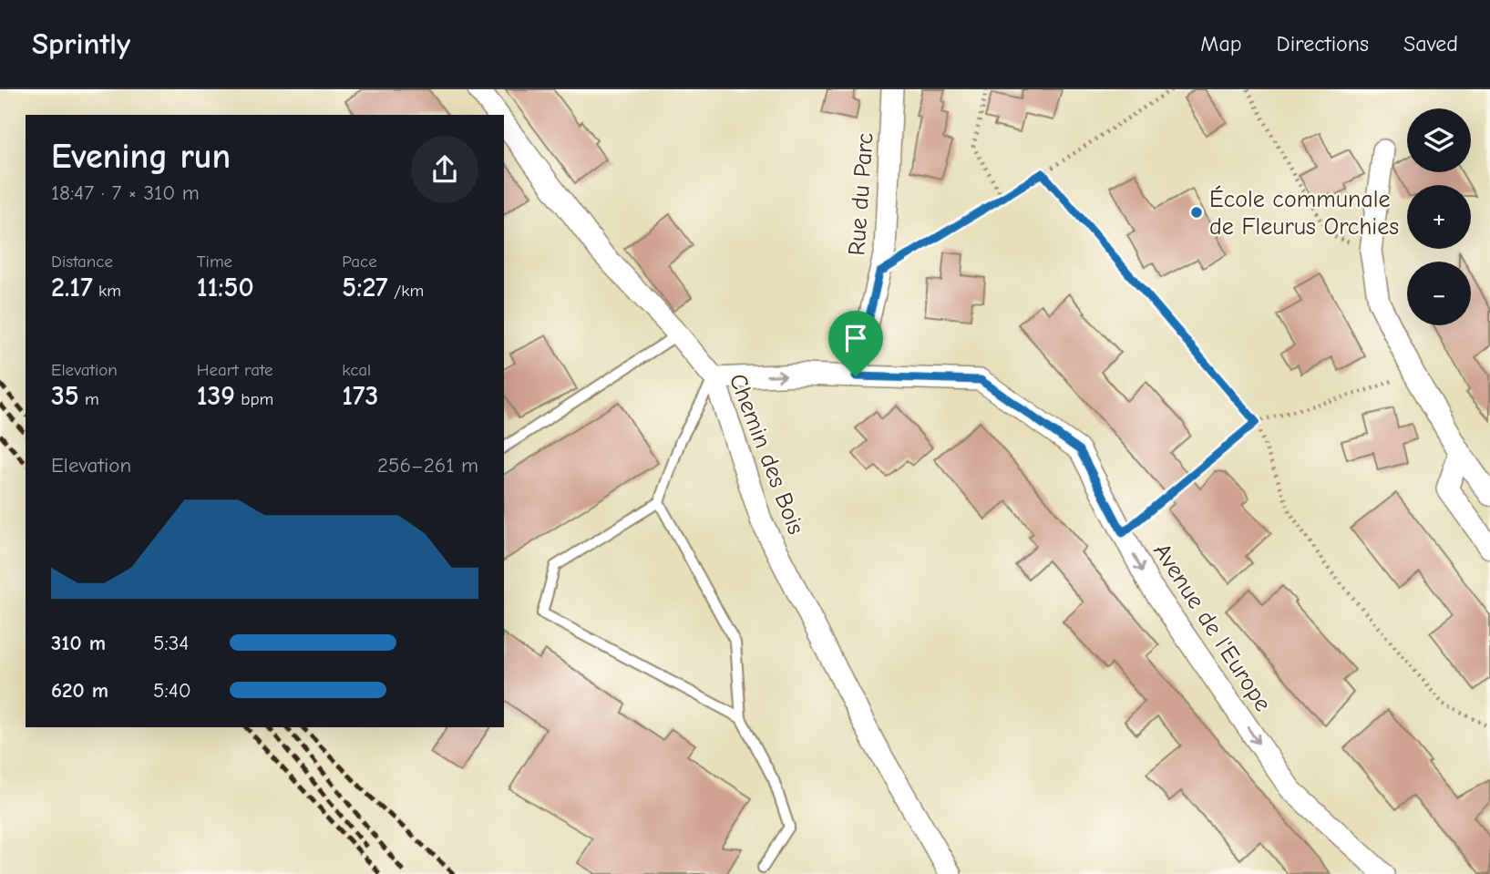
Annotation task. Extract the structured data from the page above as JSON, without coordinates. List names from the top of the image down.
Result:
{
  "streets": {
    "street": ["Rue du Parc", "Chemin des Bois", "Avenue de l'Europe"]
  },
  "crossings": [
    ["Rue du Parc", "Avenue de l'Europe"],
    ["Chemin des Bois", "Avenue de l'Europe"]
  ],
  "one_way": ["Avenue de l'Europe"],
  "places": ["École communale de Fleurus Orchies"],
  "page": {
    "header": "Sprintly",
    "nav": ["Map", "Directions", "Saved"],
    "map_buttons": ["+", "−"],
    "heading": ["Evening run", "18:47 · 7 × 310 m"],
    "stats": [
      ["Distance", "2.17 km"],
      ["Time", "11:50"],
      ["Pace", "5:27 /km"],
      ["Elevation", "35 m"],
      ["Heart rate", "139 bpm"],
      ["kcal", "173"]
    ],
    "chart": ["Elevation", "256–261 m"],
    "list": [
      {
        "name": "310 m",
        "note": "5:34"
      },
      {
        "name": "620 m",
        "note": "5:40"
      }
    ]
  }
}
